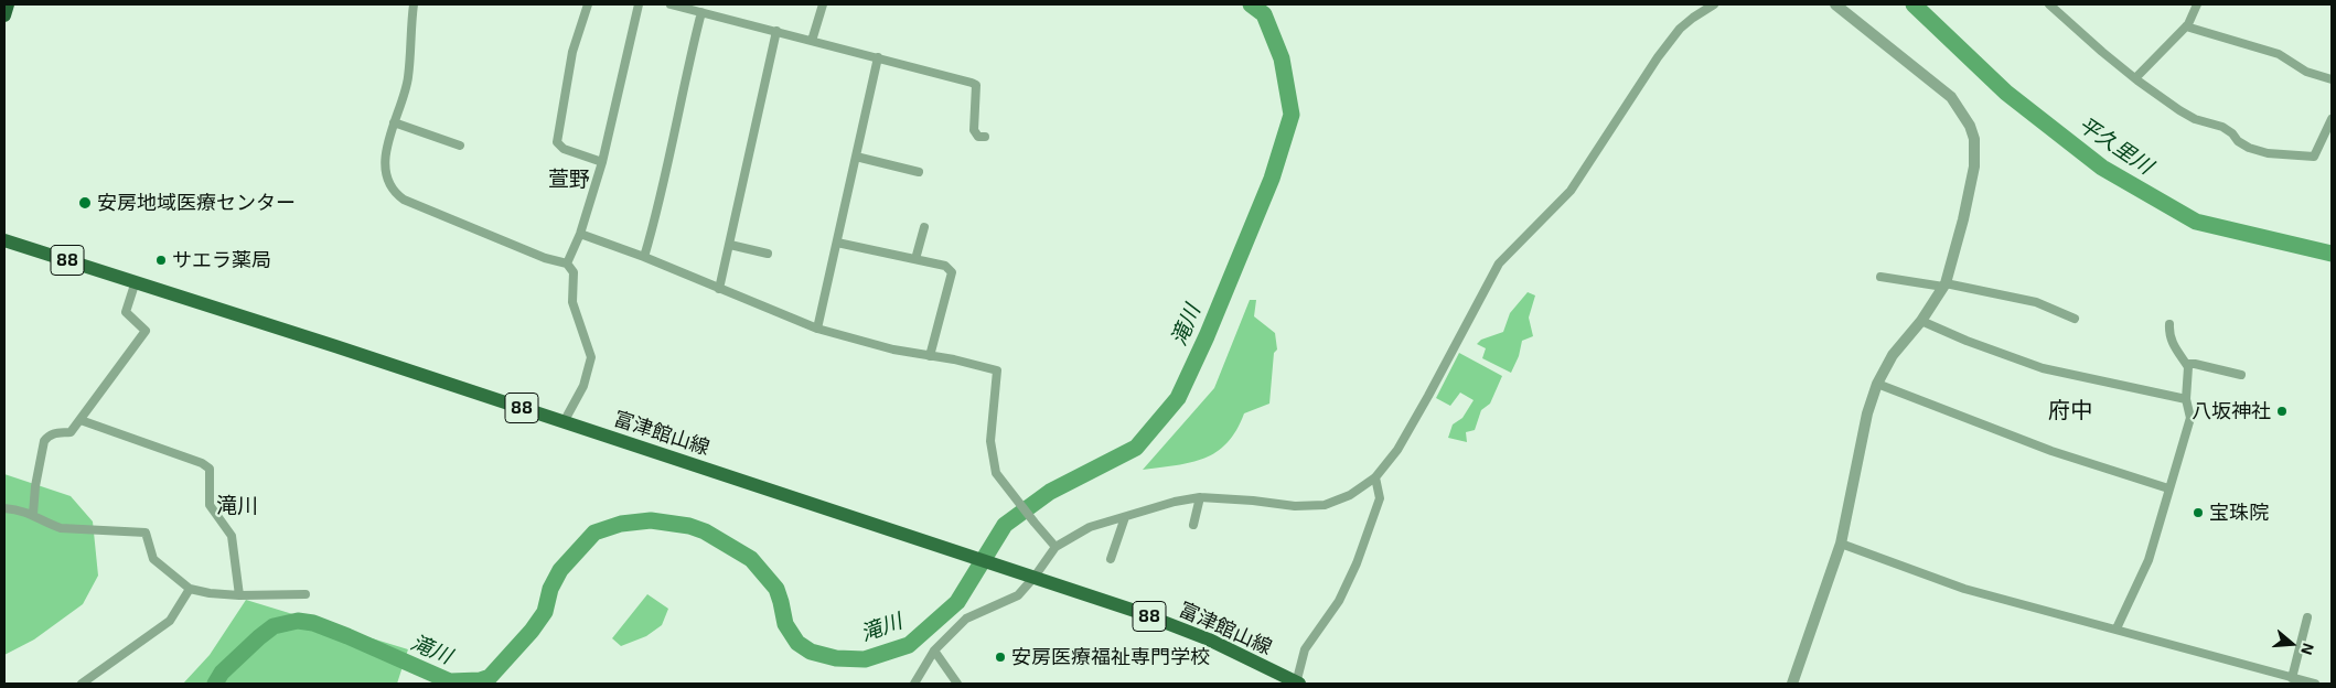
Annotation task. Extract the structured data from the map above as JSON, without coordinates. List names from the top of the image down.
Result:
{
  "streets": {
    "main road": ["88", "富津館山線"]
  },
  "districts": ["萱野", "府中", "滝川"],
  "water": ["平久里川", "滝川"],
  "places": [
    "安房地域医療センター",
    "サエラ薬局",
    "八坂神社",
    "宝珠院",
    "安房医療福祉専門学校"
  ],
  "north": "right"
}
